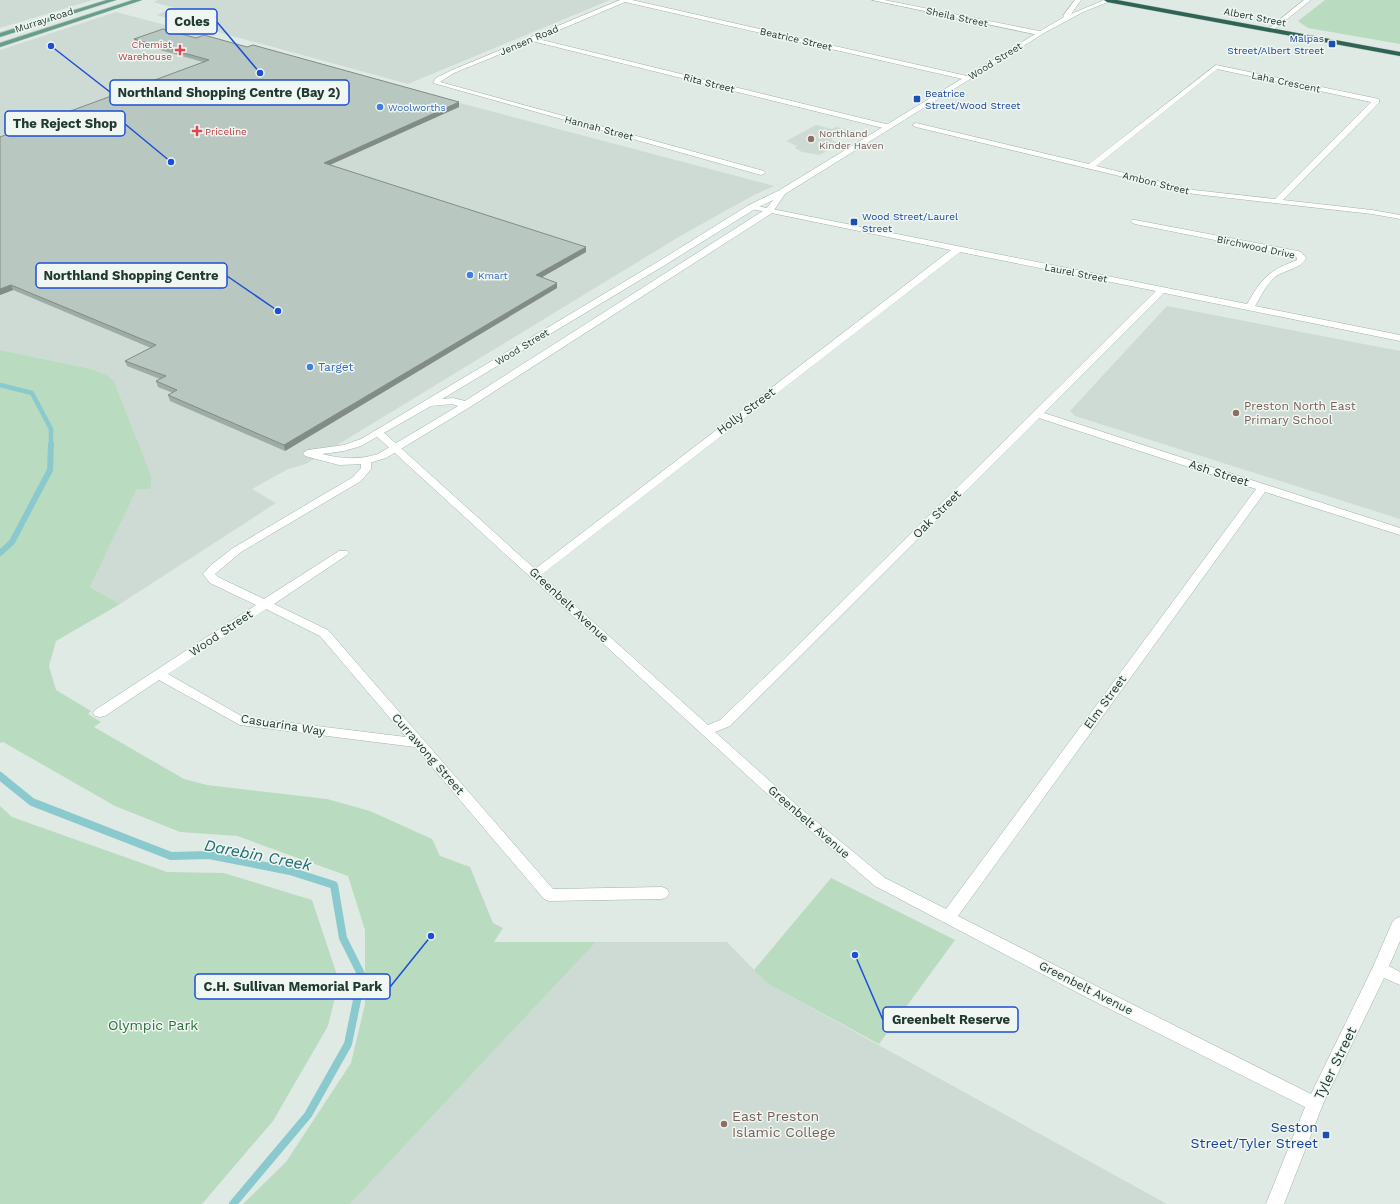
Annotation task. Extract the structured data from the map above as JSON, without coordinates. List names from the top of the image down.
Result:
{
  "streets": {
    "highway": ["Albert Street"],
    "main road": ["Murray Road"],
    "street": [
      "Sheila Street",
      "Beatrice Street",
      "Jensen Road",
      "Wood Street",
      "Laha Crescent",
      "Rita Street",
      "Hannah Street",
      "Ambon Street",
      "Birchwood Drive",
      "Laurel Street",
      "Holly Street",
      "Ash Street",
      "Oak Street",
      "Greenbelt Avenue",
      "Elm Street",
      "Casuarina Way",
      "Currawong Street",
      "Tyler Street"
    ]
  },
  "crossings": [
    ["Sheila Street", "Wood Street"],
    ["Albert Street", "Wood Street"],
    ["Beatrice Street", "Jensen Road"],
    ["Beatrice Street", "Wood Street"],
    ["Jensen Road", "Rita Street"],
    ["Jensen Road", "Hannah Street"],
    ["Wood Street", "Rita Street"],
    ["Wood Street", "Laurel Street"],
    ["Wood Street", "Greenbelt Avenue"],
    ["Wood Street", "Casuarina Way"],
    ["Wood Street", "Currawong Street"],
    ["Laha Crescent", "Ambon Street"],
    ["Birchwood Drive", "Laurel Street"],
    ["Laurel Street", "Holly Street"],
    ["Laurel Street", "Oak Street"],
    ["Holly Street", "Greenbelt Avenue"],
    ["Ash Street", "Oak Street"],
    ["Ash Street", "Elm Street"],
    ["Oak Street", "Greenbelt Avenue"],
    ["Greenbelt Avenue", "Elm Street"],
    ["Greenbelt Avenue", "Tyler Street"],
    ["Casuarina Way", "Currawong Street"]
  ],
  "water": ["Darebin Creek"],
  "parks": ["Olympic Park"],
  "places": {
    "transit": [
      "Malpas Street/Albert Street",
      "Beatrice Street/Wood Street",
      "Wood Street/Laurel Street",
      "Seston Street/Tyler Street"
    ],
    "other": [
      "Northland Shopping Centre (Bay 2)",
      "Coles",
      "Woolworths",
      "Northland Kinder Haven",
      "The Reject Shop",
      "Kmart",
      "Northland Shopping Centre",
      "Target",
      "Preston North East Primary School",
      "C.H. Sullivan Memorial Park",
      "Greenbelt Reserve",
      "East Preston Islamic College"
    ],
    "health": ["Chemist Warehouse", "Priceline"]
  }
}
